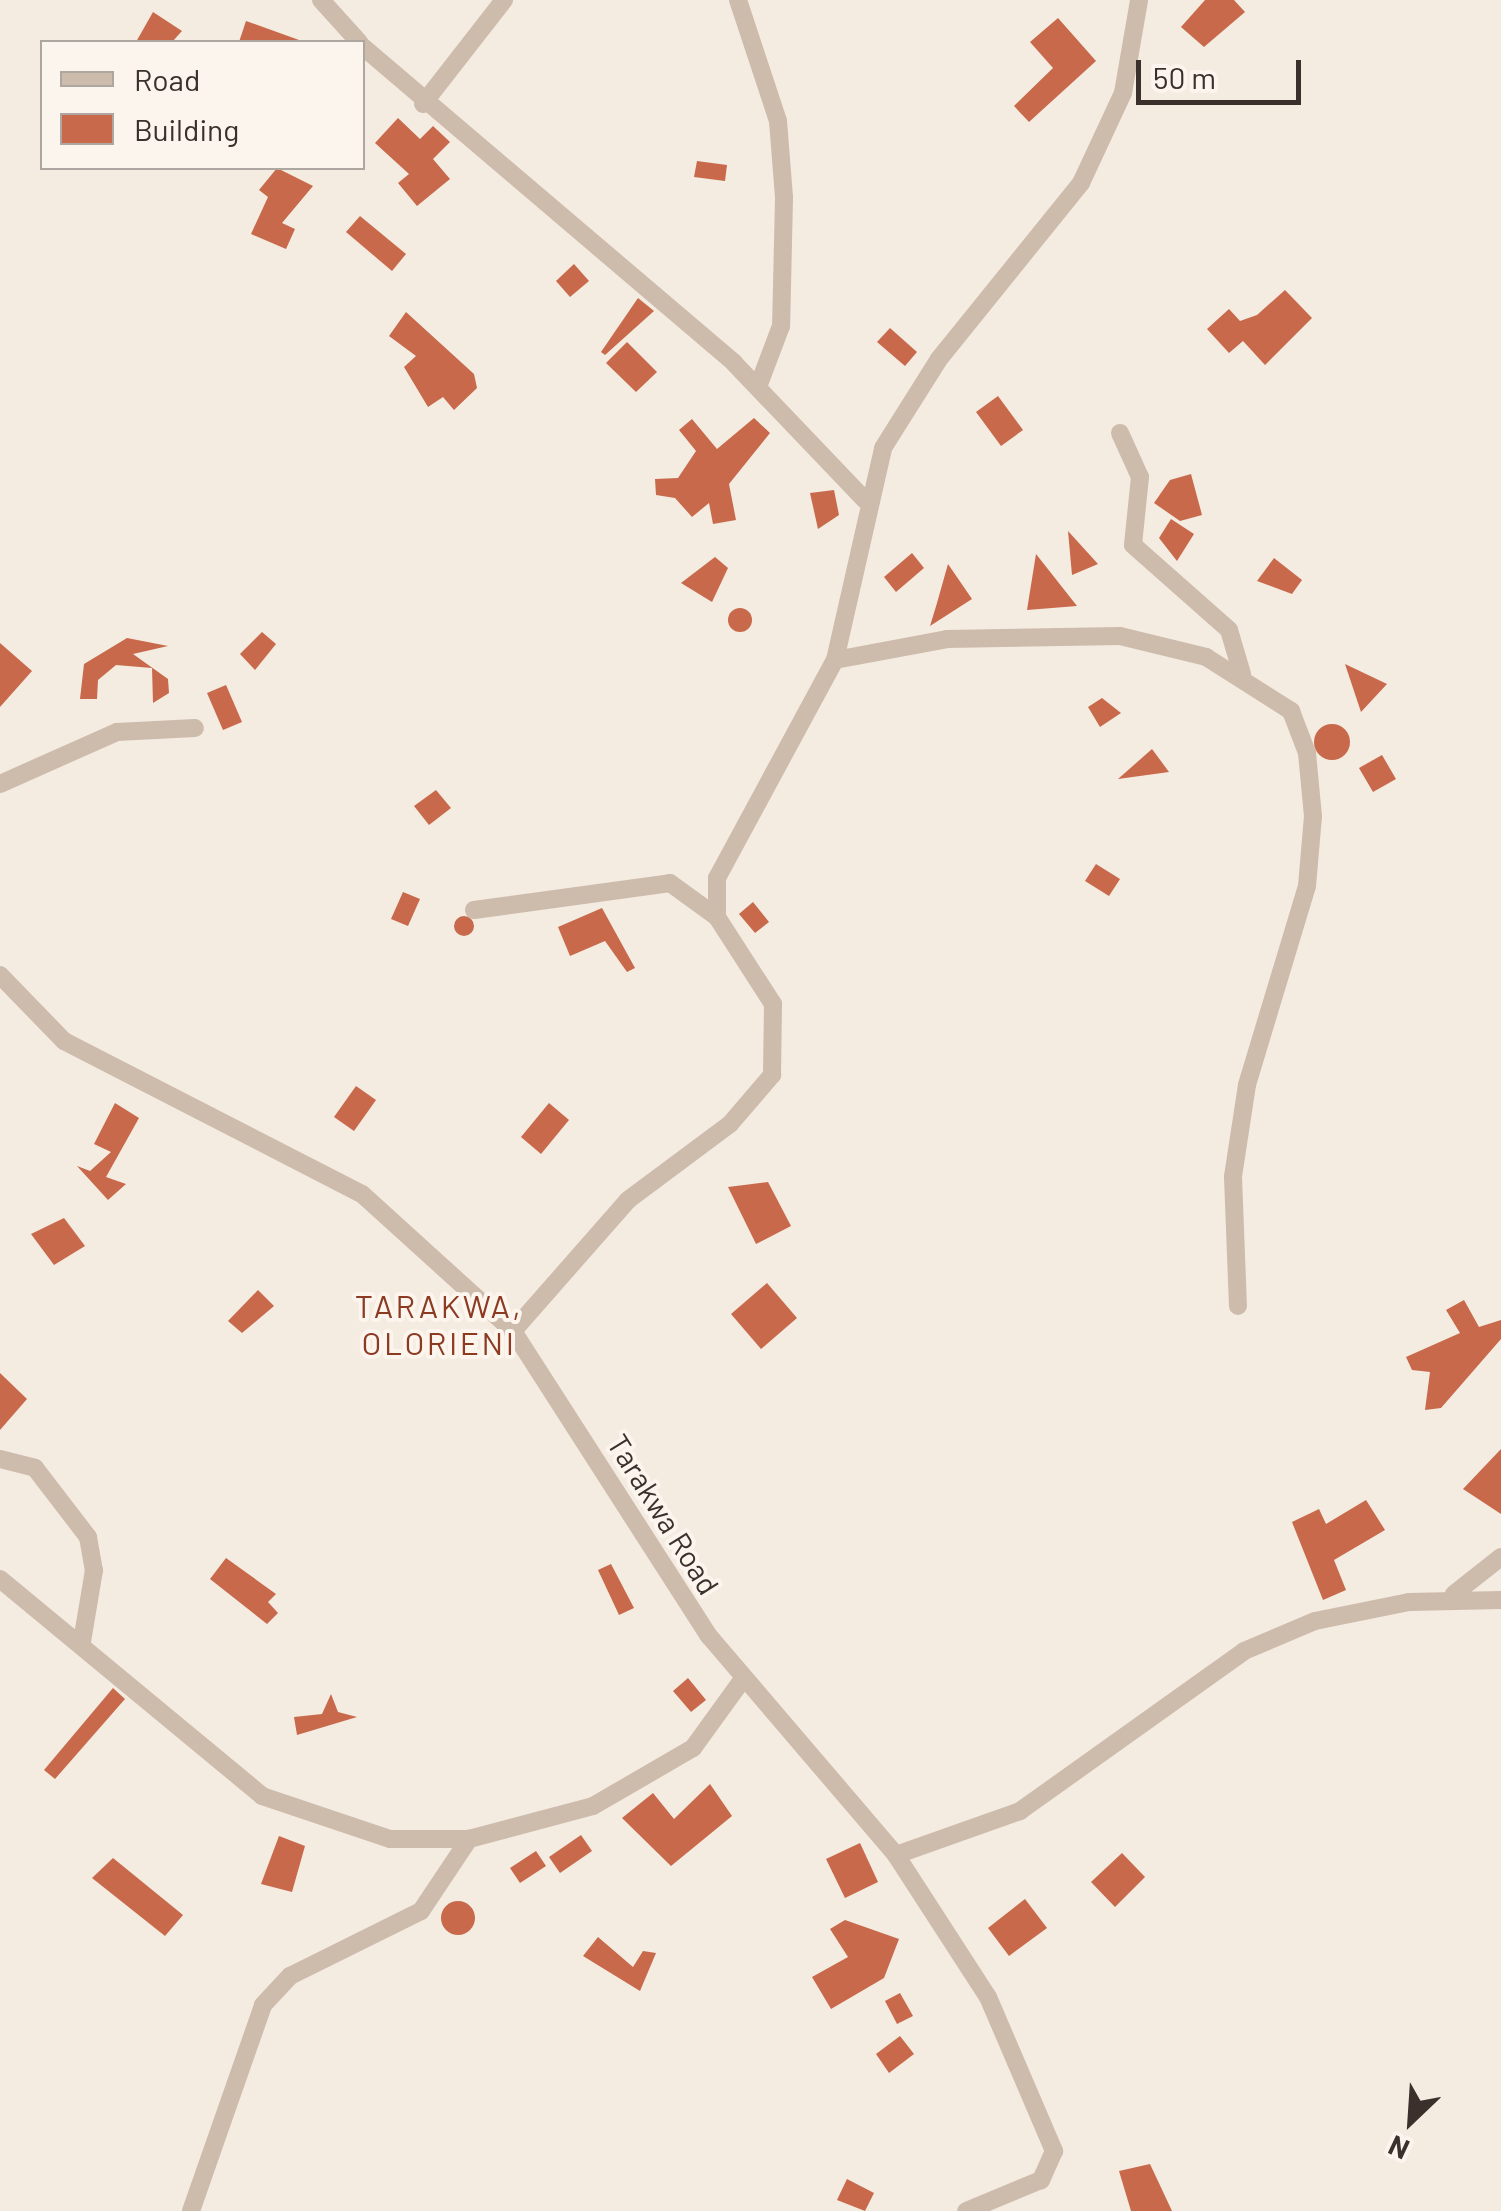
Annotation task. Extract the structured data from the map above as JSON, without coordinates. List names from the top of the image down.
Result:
{
  "streets": {
    "street": ["Tarakwa Road"]
  },
  "districts": ["TARAKWA, OLORIENI"],
  "legend": ["Road", "Building"],
  "scale_bar": "50 m",
  "north": "bottom left"
}
